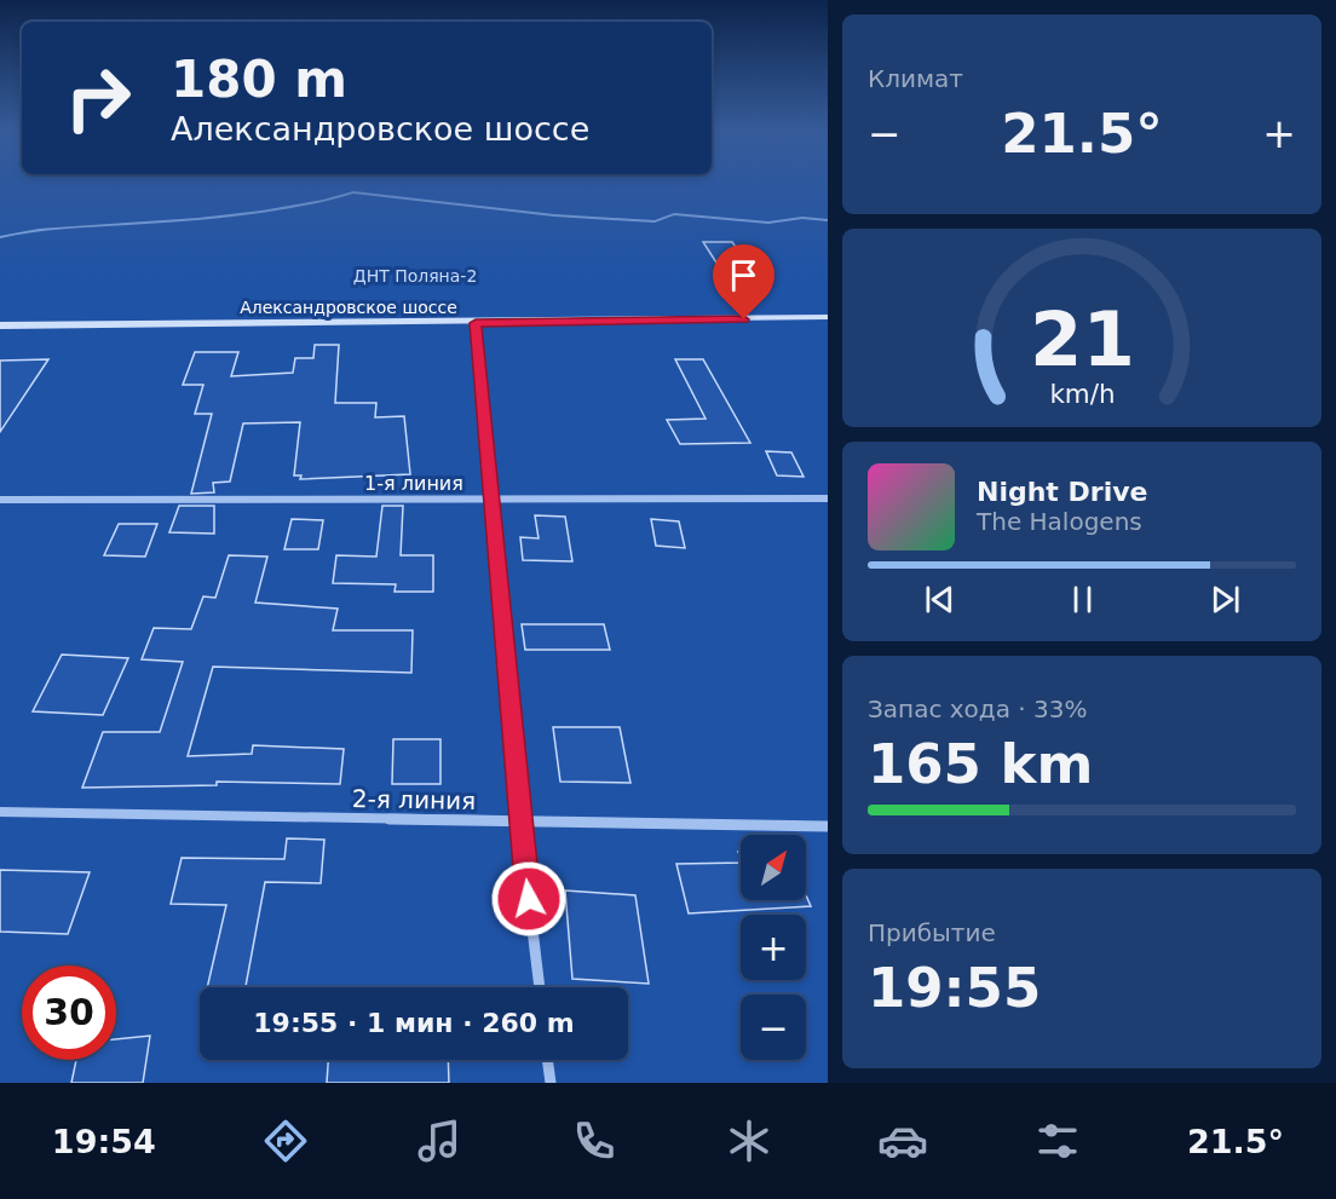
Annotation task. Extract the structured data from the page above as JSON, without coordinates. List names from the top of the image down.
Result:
{
  "streets": {
    "street": ["Александровское шоссе", "1-я линия", "2-я линия"]
  },
  "parks": ["ДНТ Поляна-2"],
  "north": "top right",
  "page": {
    "tile": [
      "Климат",
      ["Запас хода · 33%", "165 km"],
      ["Прибытие", "19:55"]
    ],
    "turn": ["180 m", "Александровское шоссе"],
    "heat": ["−", "21.5°", "+"],
    "song": ["Night Drive", "The Halogens"],
    "map_buttons": ["+", "−"],
    "limit": "30",
    "trip": "19:55 · 1 мин · 260 m",
    "tabs": ["19:54", "21.5°"],
    "gauge": ["21", "km/h"]
  }
}
